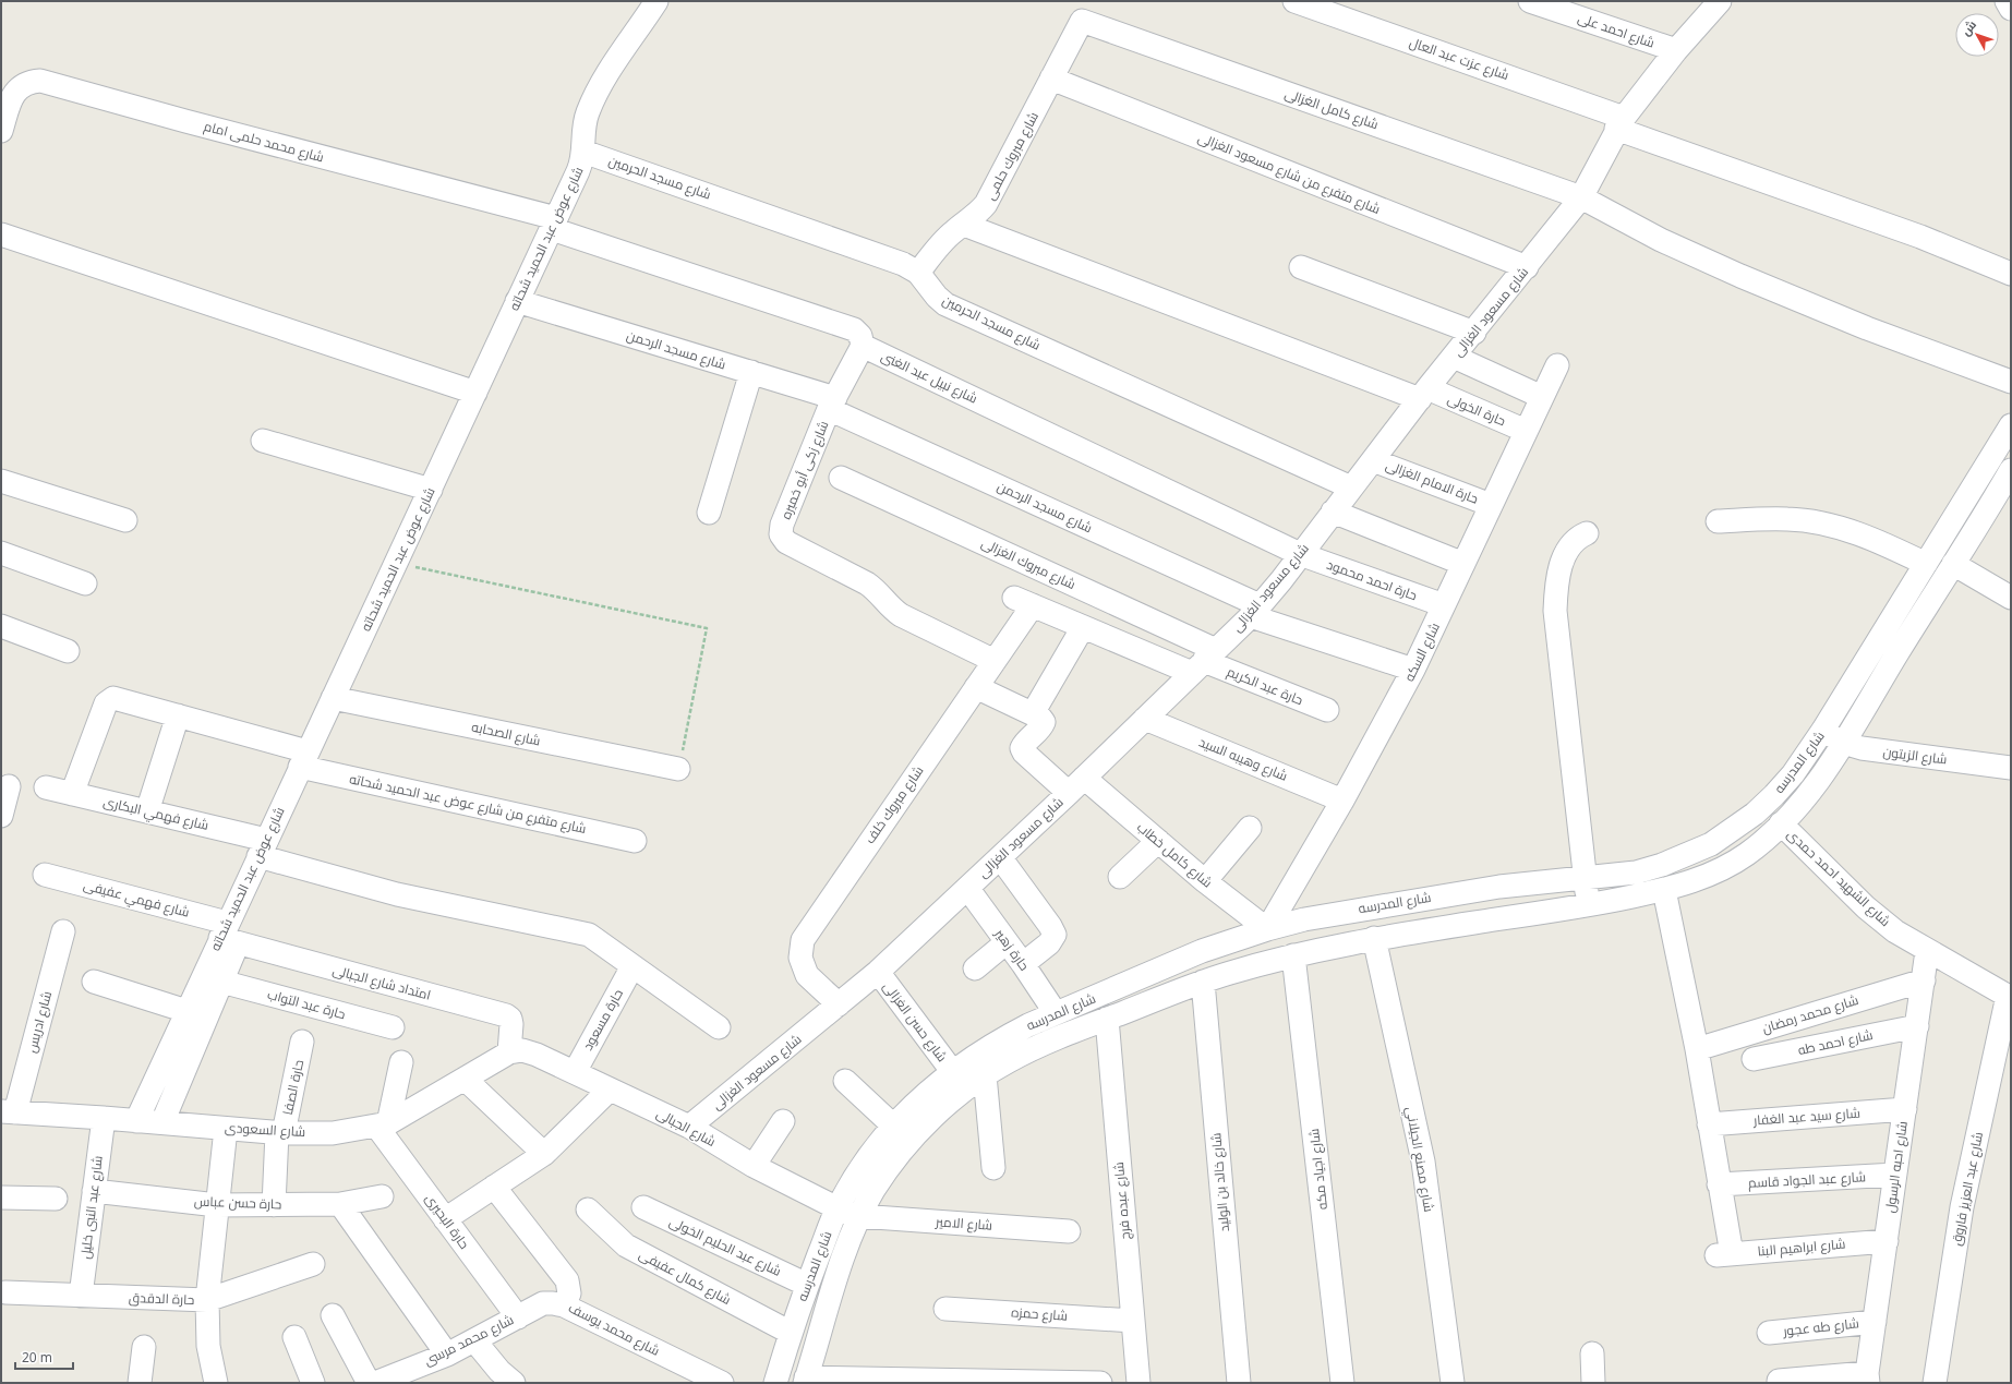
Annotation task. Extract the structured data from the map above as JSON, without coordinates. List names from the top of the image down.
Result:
{
  "streets": {
    "street": [
      "شارع احمد على",
      "شارع عزت عبد العال",
      "شارع كامل الغزالى",
      "شارع محمد حلمى امام",
      "شارع مبروك حلمى",
      "شارع متفرع من شارع مسعود الغزالى",
      "شارع مسجد الحرمين",
      "شارع عوض عبد الحميد شحاته",
      "شارع مسعود الغزالى",
      "شارع مسجد الرحمن",
      "شارع نبيل عبد الغنى",
      "حارة الخولى",
      "شارع زكى أبو خميره",
      "حارة الامام الغزالى",
      "شارع مبروك الغزالى",
      "حارة احمد محمود",
      "شارع السكه",
      "حارة عبد الكريم",
      "شارع الصحابه",
      "شارع الزيتون",
      "شارع وهيبه السيد",
      "شارع المدرسه",
      "شارع متفرع من شارع عوض عبد الحميد شحاته",
      "شارع مبروك خلف",
      "شارع فهمي البكارى",
      "شارع كامل خطاب",
      "شارع الشهيد احمد حمدى",
      "شارع فهمي عفيفى",
      "حارة زهير",
      "امتداد شارع الجبالى",
      "حارة عبد التواب",
      "شارع محمد رمضان",
      "حارة مسعود",
      "شارع ادريس",
      "شارع حسن الغزالى",
      "شارع احمد طه",
      "حارة الصفا",
      "شارع سيد عبد الغفار",
      "شارع الجبالى",
      "شارع السعودى",
      "شارع مصنع الجيلاني",
      "شارع احبه الرسول",
      "شارع اجياد مكه",
      "شارع عبد الجواد قاسم",
      "شارع خالد بن الوليد",
      "شارع عبد العزيز فاروق",
      "شارع عبده فرج",
      "حارة حسن عباس",
      "شارع عبد النبى خليل",
      "حارة البحيرى",
      "شارع الامير",
      "شارع عبد الحليم الخولى",
      "شارع ابراهيم البنا",
      "شارع كمال عفيفى",
      "حارة الدقدق",
      "شارع حمزه",
      "شارع طه عجور",
      "شارع محمد يوسف",
      "شارع محمد مرسى"
    ]
  },
  "crossings": [
    ["شارع احمد على", "شارع مسعود الغزالى"],
    ["شارع عزت عبد العال", "شارع مسعود الغزالى"],
    ["شارع كامل الغزالى", "شارع مبروك حلمى"],
    ["شارع كامل الغزالى", "شارع مسعود الغزالى"],
    ["شارع محمد حلمى امام", "شارع عوض عبد الحميد شحاته"],
    ["شارع مبروك حلمى", "شارع متفرع من شارع مسعود الغزالى"],
    ["شارع مبروك حلمى", "شارع مسجد الحرمين"],
    ["شارع مبروك حلمى", "حارة الخولى"],
    ["شارع متفرع من شارع مسعود الغزالى", "شارع مسعود الغزالى"],
    ["شارع مسجد الحرمين", "شارع عوض عبد الحميد شحاته"],
    ["شارع مسجد الحرمين", "شارع مسعود الغزالى"],
    ["شارع عوض عبد الحميد شحاته", "شارع مسجد الرحمن"],
    ["شارع عوض عبد الحميد شحاته", "شارع الصحابه"],
    ["شارع عوض عبد الحميد شحاته", "شارع متفرع من شارع عوض عبد الحميد شحاته"],
    ["شارع عوض عبد الحميد شحاته", "شارع فهمي البكارى"],
    ["شارع عوض عبد الحميد شحاته", "شارع فهمي عفيفى"],
    ["شارع عوض عبد الحميد شحاته", "امتداد شارع الجبالى"],
    ["شارع عوض عبد الحميد شحاته", "شارع السعودى"],
    ["شارع مسعود الغزالى", "شارع مسجد الرحمن"],
    ["شارع مسعود الغزالى", "شارع نبيل عبد الغنى"],
    ["شارع مسعود الغزالى", "حارة الخولى"],
    ["شارع مسعود الغزالى", "حارة الامام الغزالى"],
    ["شارع مسعود الغزالى", "شارع مبروك الغزالى"],
    ["شارع مسعود الغزالى", "حارة احمد محمود"],
    ["شارع مسعود الغزالى", "حارة عبد الكريم"],
    ["شارع مسعود الغزالى", "شارع وهيبه السيد"],
    ["شارع مسعود الغزالى", "شارع مبروك خلف"],
    ["شارع مسعود الغزالى", "شارع كامل خطاب"],
    ["شارع مسعود الغزالى", "حارة زهير"],
    ["شارع مسعود الغزالى", "شارع حسن الغزالى"],
    ["شارع مسعود الغزالى", "شارع الجبالى"],
    ["شارع مسجد الرحمن", "شارع زكى أبو خميره"],
    ["شارع مسجد الرحمن", "شارع السكه"],
    ["شارع نبيل عبد الغنى", "شارع زكى أبو خميره"],
    ["شارع نبيل عبد الغنى", "حارة احمد محمود"],
    ["حارة الخولى", "شارع السكه"],
    ["شارع زكى أبو خميره", "شارع مبروك خلف"],
    ["حارة الامام الغزالى", "شارع السكه"],
    ["شارع مبروك الغزالى", "حارة عبد الكريم"],
    ["شارع مبروك الغزالى", "شارع مبروك خلف"],
    ["حارة احمد محمود", "شارع السكه"],
    ["شارع السكه", "شارع وهيبه السيد"],
    ["شارع السكه", "شارع المدرسه"],
    ["شارع السكه", "شارع كامل خطاب"],
    ["حارة عبد الكريم", "شارع مبروك خلف"],
    ["شارع الزيتون", "شارع المدرسه"],
    ["شارع المدرسه", "شارع كامل خطاب"],
    ["شارع المدرسه", "شارع الشهيد احمد حمدى"],
    ["شارع المدرسه", "حارة زهير"],
    ["شارع المدرسه", "شارع حسن الغزالى"],
    ["شارع المدرسه", "شارع الجبالى"],
    ["شارع المدرسه", "شارع مصنع الجيلاني"],
    ["شارع المدرسه", "شارع اجياد مكه"],
    ["شارع المدرسه", "شارع خالد بن الوليد"],
    ["شارع المدرسه", "شارع عبده فرج"],
    ["شارع المدرسه", "شارع الامير"],
    ["شارع المدرسه", "شارع عبد الحليم الخولى"],
    ["شارع المدرسه", "شارع كمال عفيفى"],
    ["شارع متفرع من شارع عوض عبد الحميد شحاته", "شارع فهمي البكارى"],
    ["شارع فهمي البكارى", "حارة مسعود"],
    ["شارع الشهيد احمد حمدى", "شارع احبه الرسول"],
    ["شارع الشهيد احمد حمدى", "شارع عبد العزيز فاروق"],
    ["شارع فهمي عفيفى", "امتداد شارع الجبالى"],
    ["امتداد شارع الجبالى", "شارع الجبالى"],
    ["امتداد شارع الجبالى", "شارع السعودى"],
    ["شارع محمد رمضان", "شارع احبه الرسول"],
    ["حارة مسعود", "شارع الجبالى"],
    ["شارع ادريس", "شارع السعودى"],
    ["شارع احمد طه", "شارع احبه الرسول"],
    ["حارة الصفا", "شارع السعودى"],
    ["حارة الصفا", "حارة حسن عباس"],
    ["شارع سيد عبد الغفار", "شارع احبه الرسول"],
    ["شارع الجبالى", "شارع السعودى"],
    ["شارع الجبالى", "شارع الامير"],
    ["شارع السعودى", "شارع عبد النبى خليل"],
    ["شارع السعودى", "حارة البحيرى"],
    ["شارع احبه الرسول", "شارع عبد الجواد قاسم"],
    ["شارع احبه الرسول", "شارع ابراهيم البنا"],
    ["شارع احبه الرسول", "شارع طه عجور"],
    ["شارع عبد الجواد قاسم", "شارع ابراهيم البنا"],
    ["شارع عبده فرج", "شارع حمزه"],
    ["حارة حسن عباس", "شارع عبد النبى خليل"],
    ["شارع عبد النبى خليل", "حارة الدقدق"],
    ["حارة البحيرى", "شارع محمد مرسى"],
    ["شارع محمد يوسف", "شارع محمد مرسى"]
  ],
  "scale_bar": "20 m",
  "north": "top left"
}
